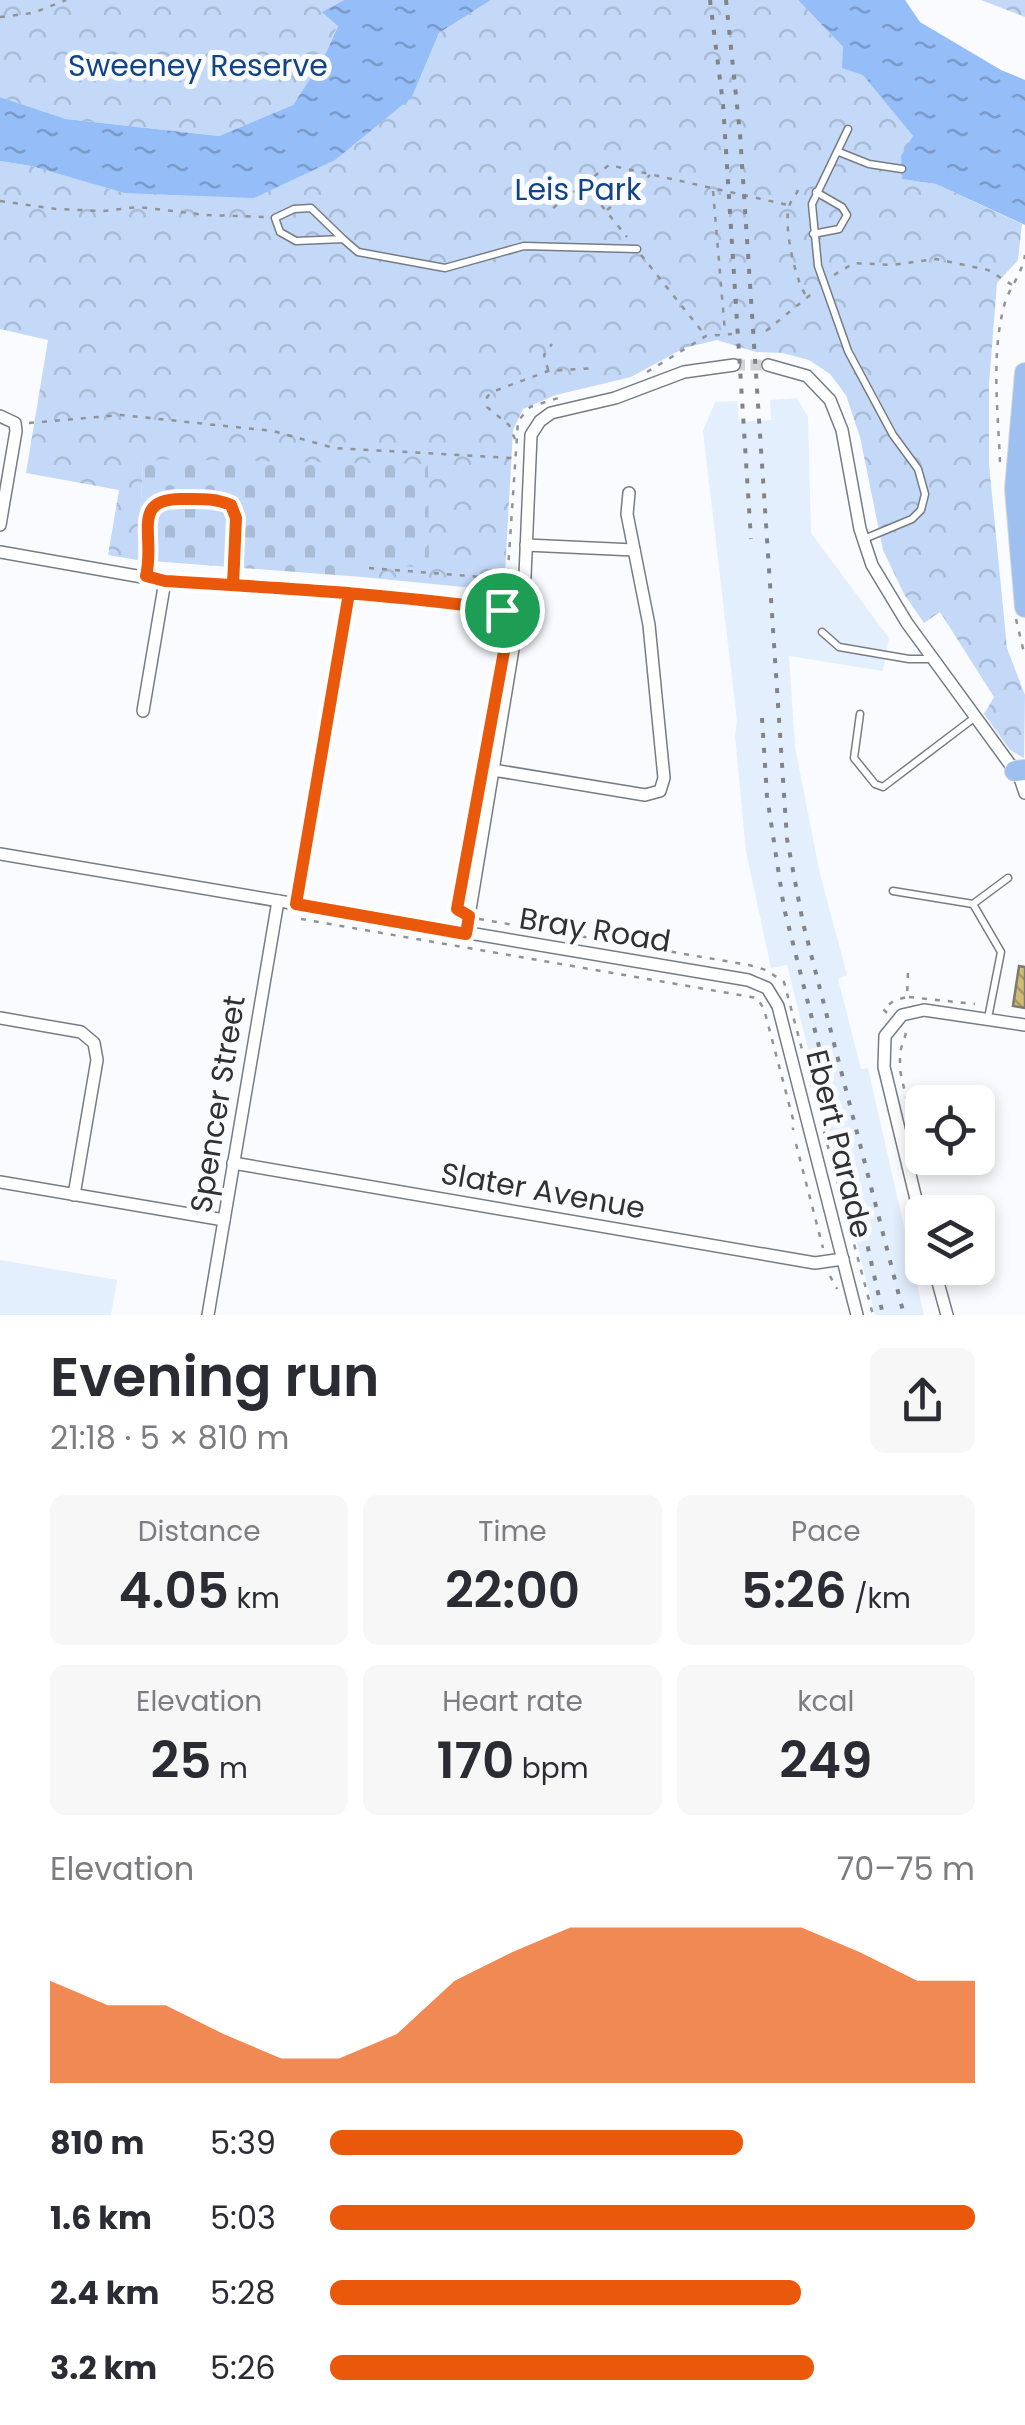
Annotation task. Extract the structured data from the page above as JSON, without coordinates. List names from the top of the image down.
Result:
{
  "streets": {
    "street": [
      "Bray Road",
      "Spencer Street",
      "Ebert Parade",
      "Slater Avenue"
    ]
  },
  "crossings": [
    ["Bray Road", "Spencer Street"],
    ["Bray Road", "Ebert Parade"],
    ["Spencer Street", "Slater Avenue"],
    ["Ebert Parade", "Slater Avenue"]
  ],
  "parks": ["Sweeney Reserve", "Leis Park"],
  "page": {
    "heading": ["Evening run", "21:18 · 5 × 810 m"],
    "stats": [
      ["Distance", "4.05 km"],
      ["Time", "22:00"],
      ["Pace", "5:26 /km"],
      ["Elevation", "25 m"],
      ["Heart rate", "170 bpm"],
      ["kcal", "249"]
    ],
    "chart": ["Elevation", "70–75 m"],
    "list": [
      {
        "name": "810 m",
        "note": "5:39"
      },
      {
        "name": "1.6 km",
        "note": "5:03"
      },
      {
        "name": "2.4 km",
        "note": "5:28"
      },
      {
        "name": "3.2 km",
        "note": "5:26"
      }
    ]
  }
}
